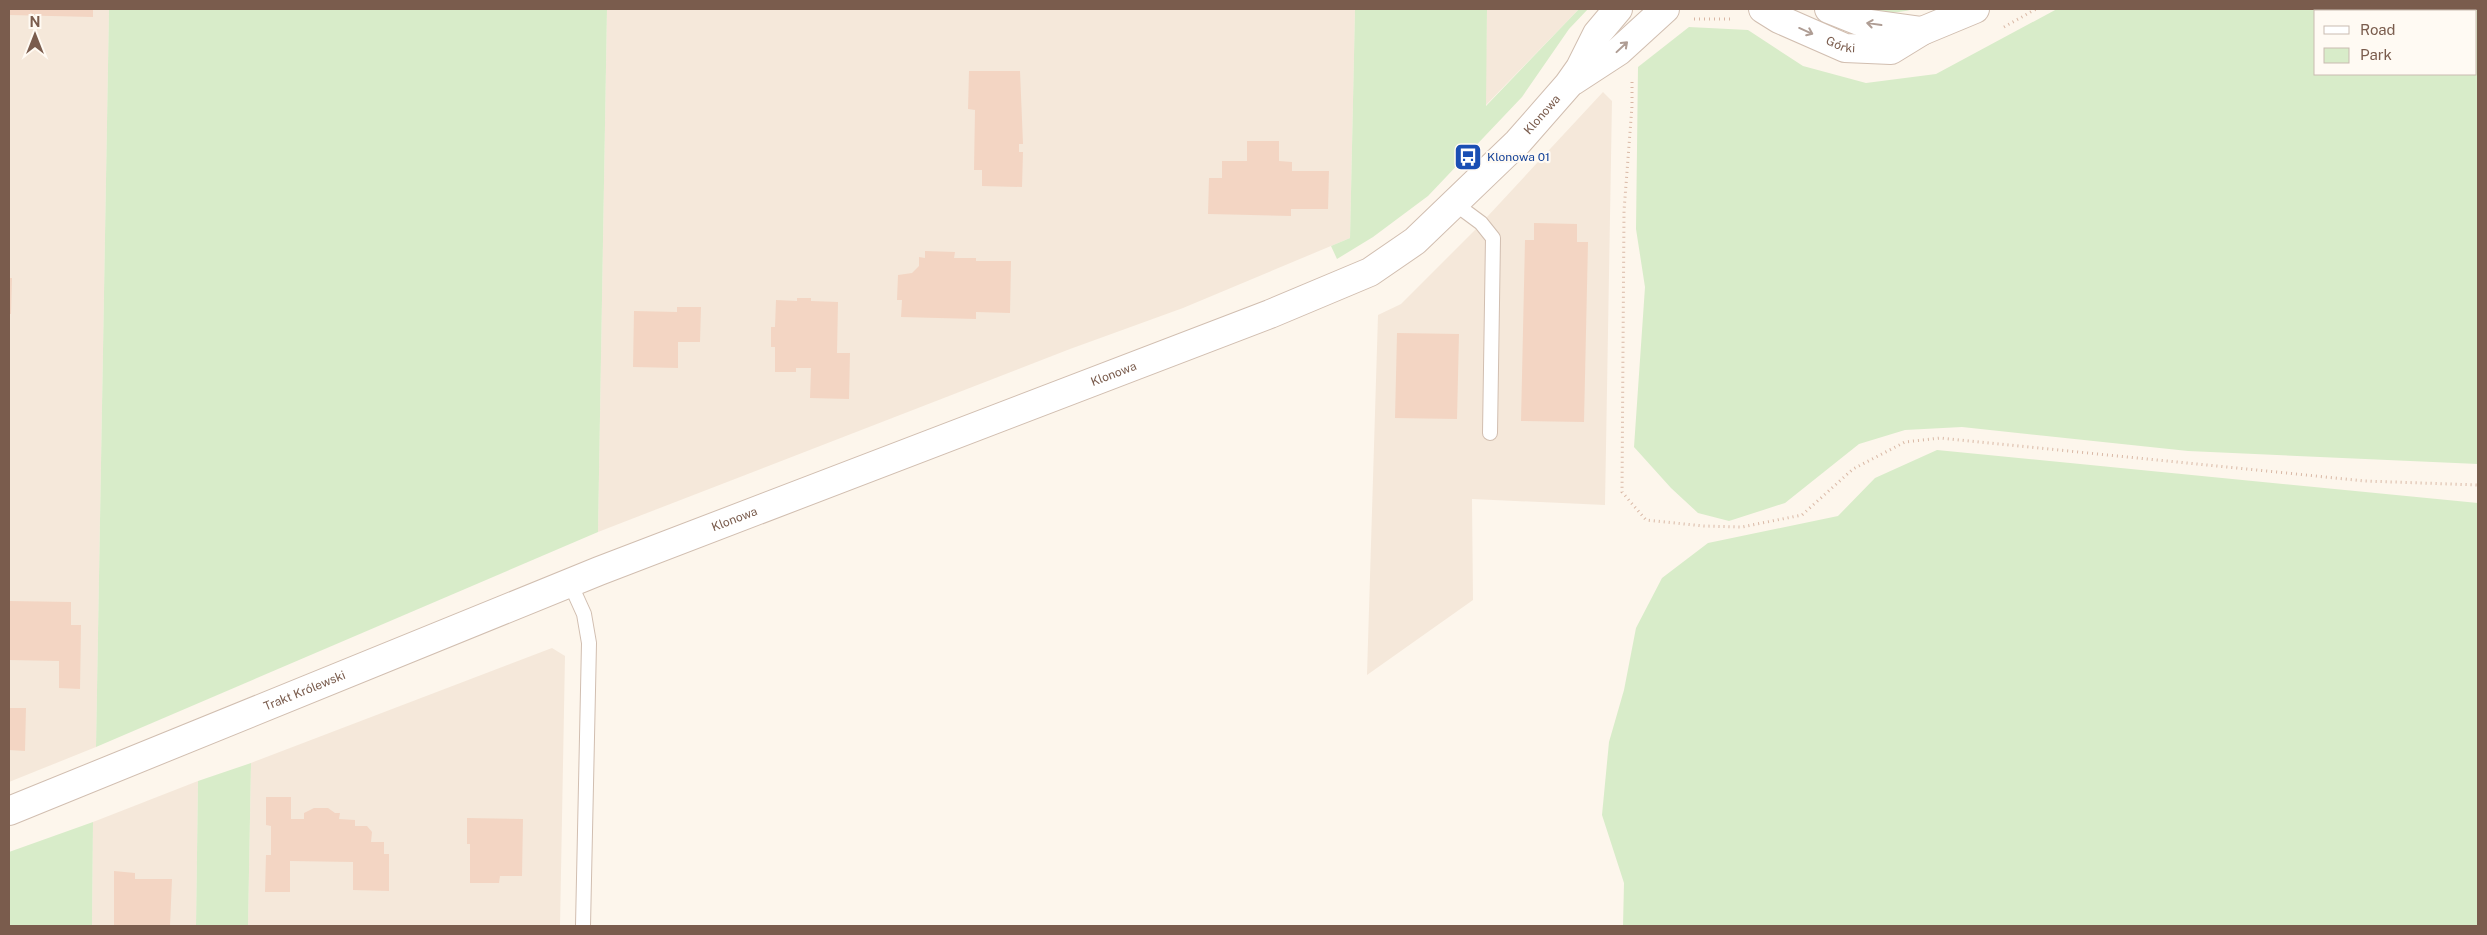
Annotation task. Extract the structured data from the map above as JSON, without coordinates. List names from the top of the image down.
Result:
{
  "streets": {
    "street": ["Górki", "Klonowa", "Trakt Królewski"]
  },
  "crossings": [
    ["Klonowa", "Trakt Królewski"]
  ],
  "places": {
    "bus stop": ["Klonowa 01"]
  },
  "legend": ["Road", "Park"],
  "north": "top"
}
